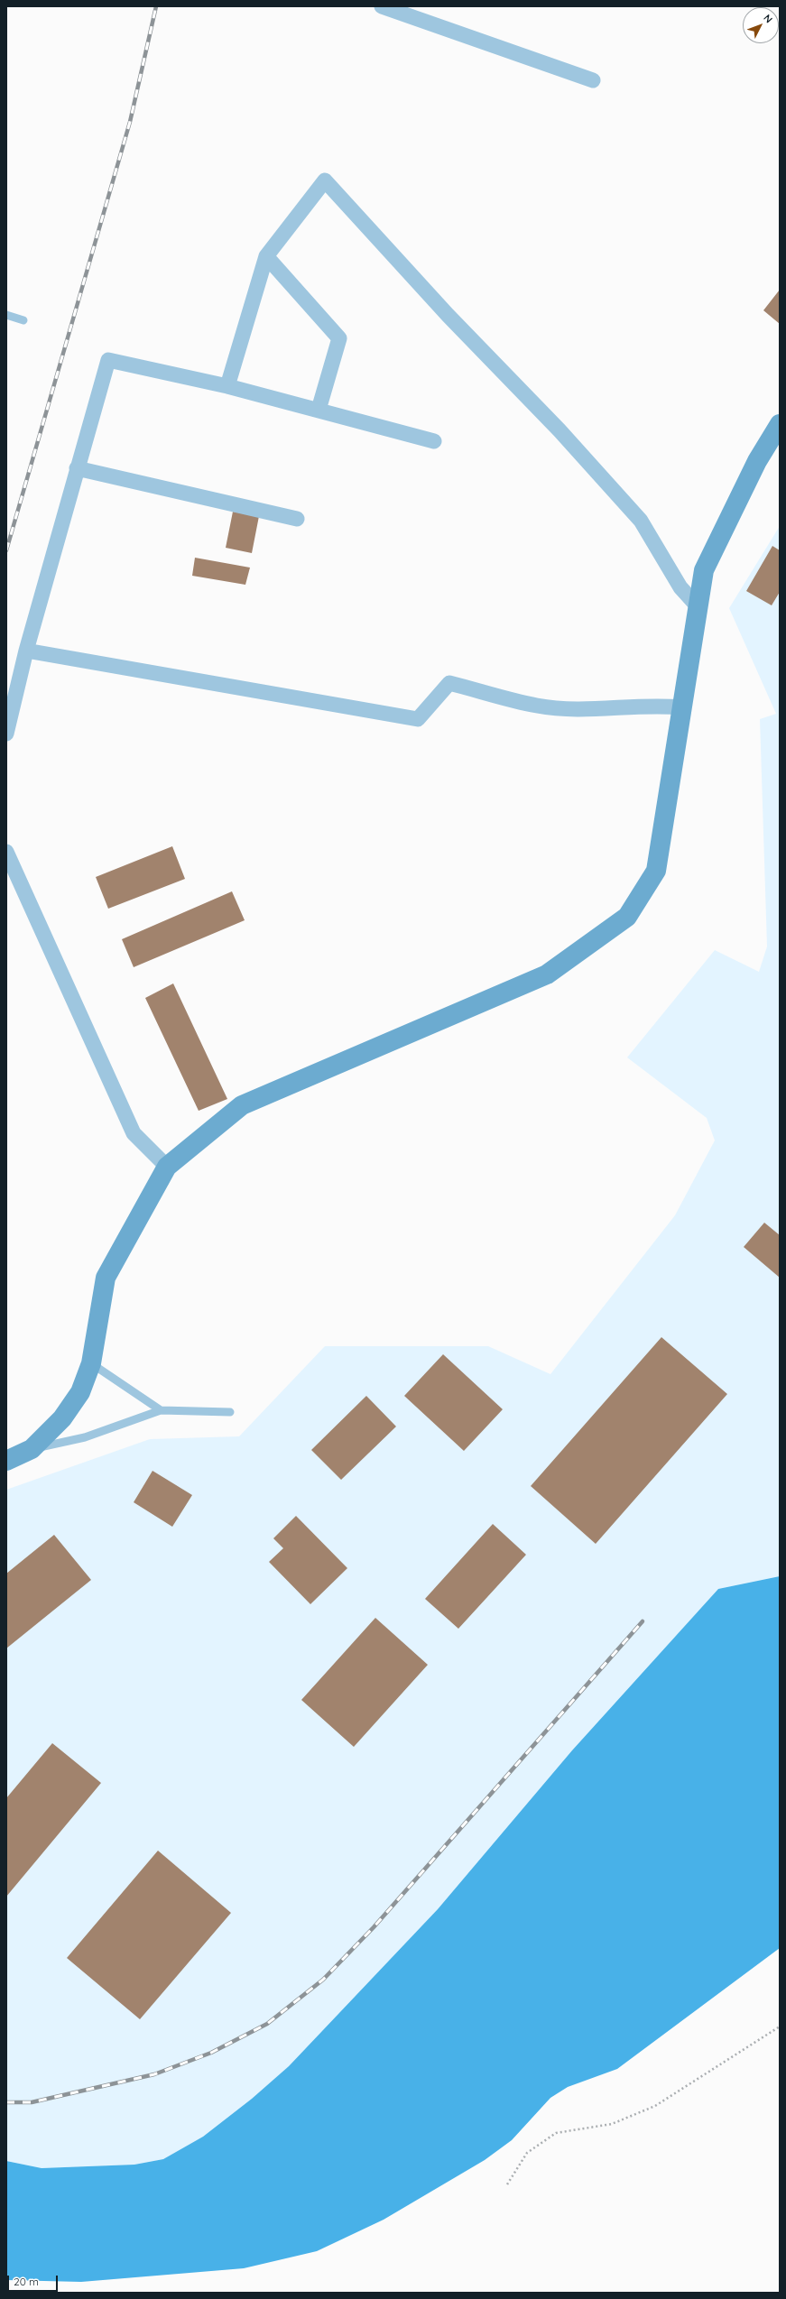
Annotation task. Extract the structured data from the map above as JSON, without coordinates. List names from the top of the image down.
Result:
{
  "scale_bar": "20 m",
  "north": "top right"
}
